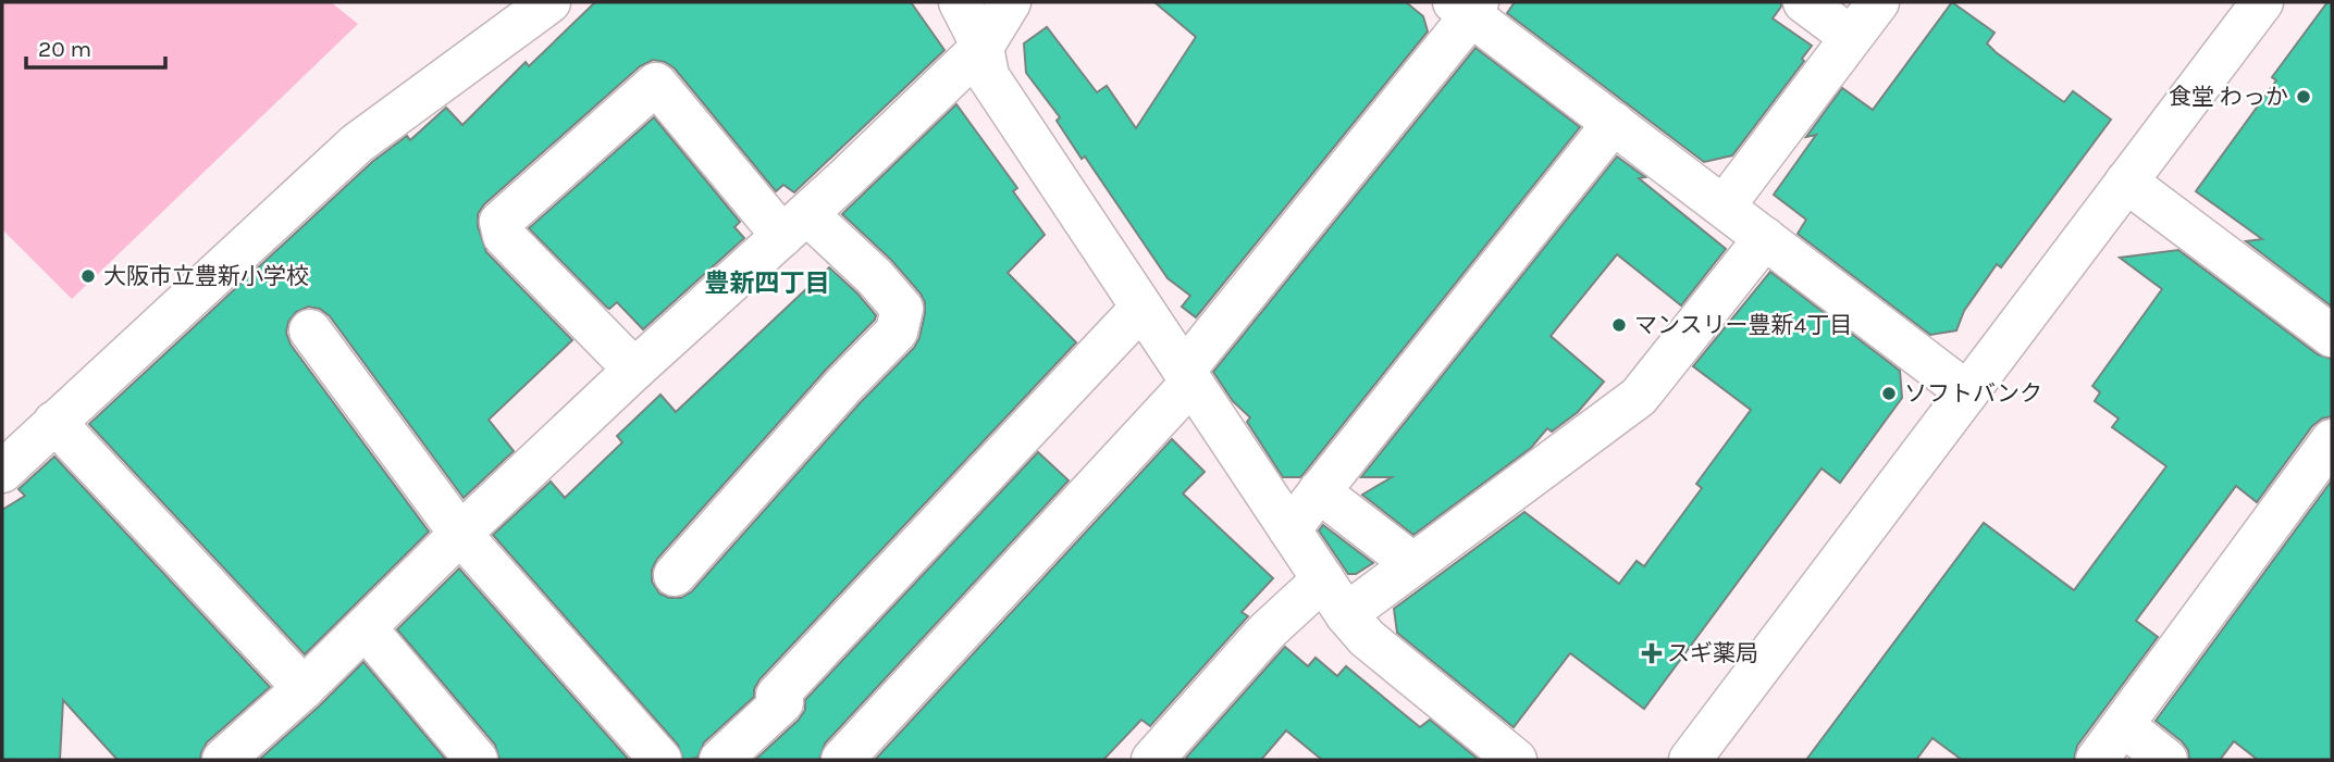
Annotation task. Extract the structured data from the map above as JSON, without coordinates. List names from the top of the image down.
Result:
{
  "districts": ["豊新四丁目"],
  "places": {
    "other": [
      "食堂 わっか",
      "大阪市立豊新小学校",
      "マンスリー豊新4丁目",
      "ソフトバンク"
    ],
    "health": ["スギ薬局"]
  },
  "scale_bar": "20 m"
}
